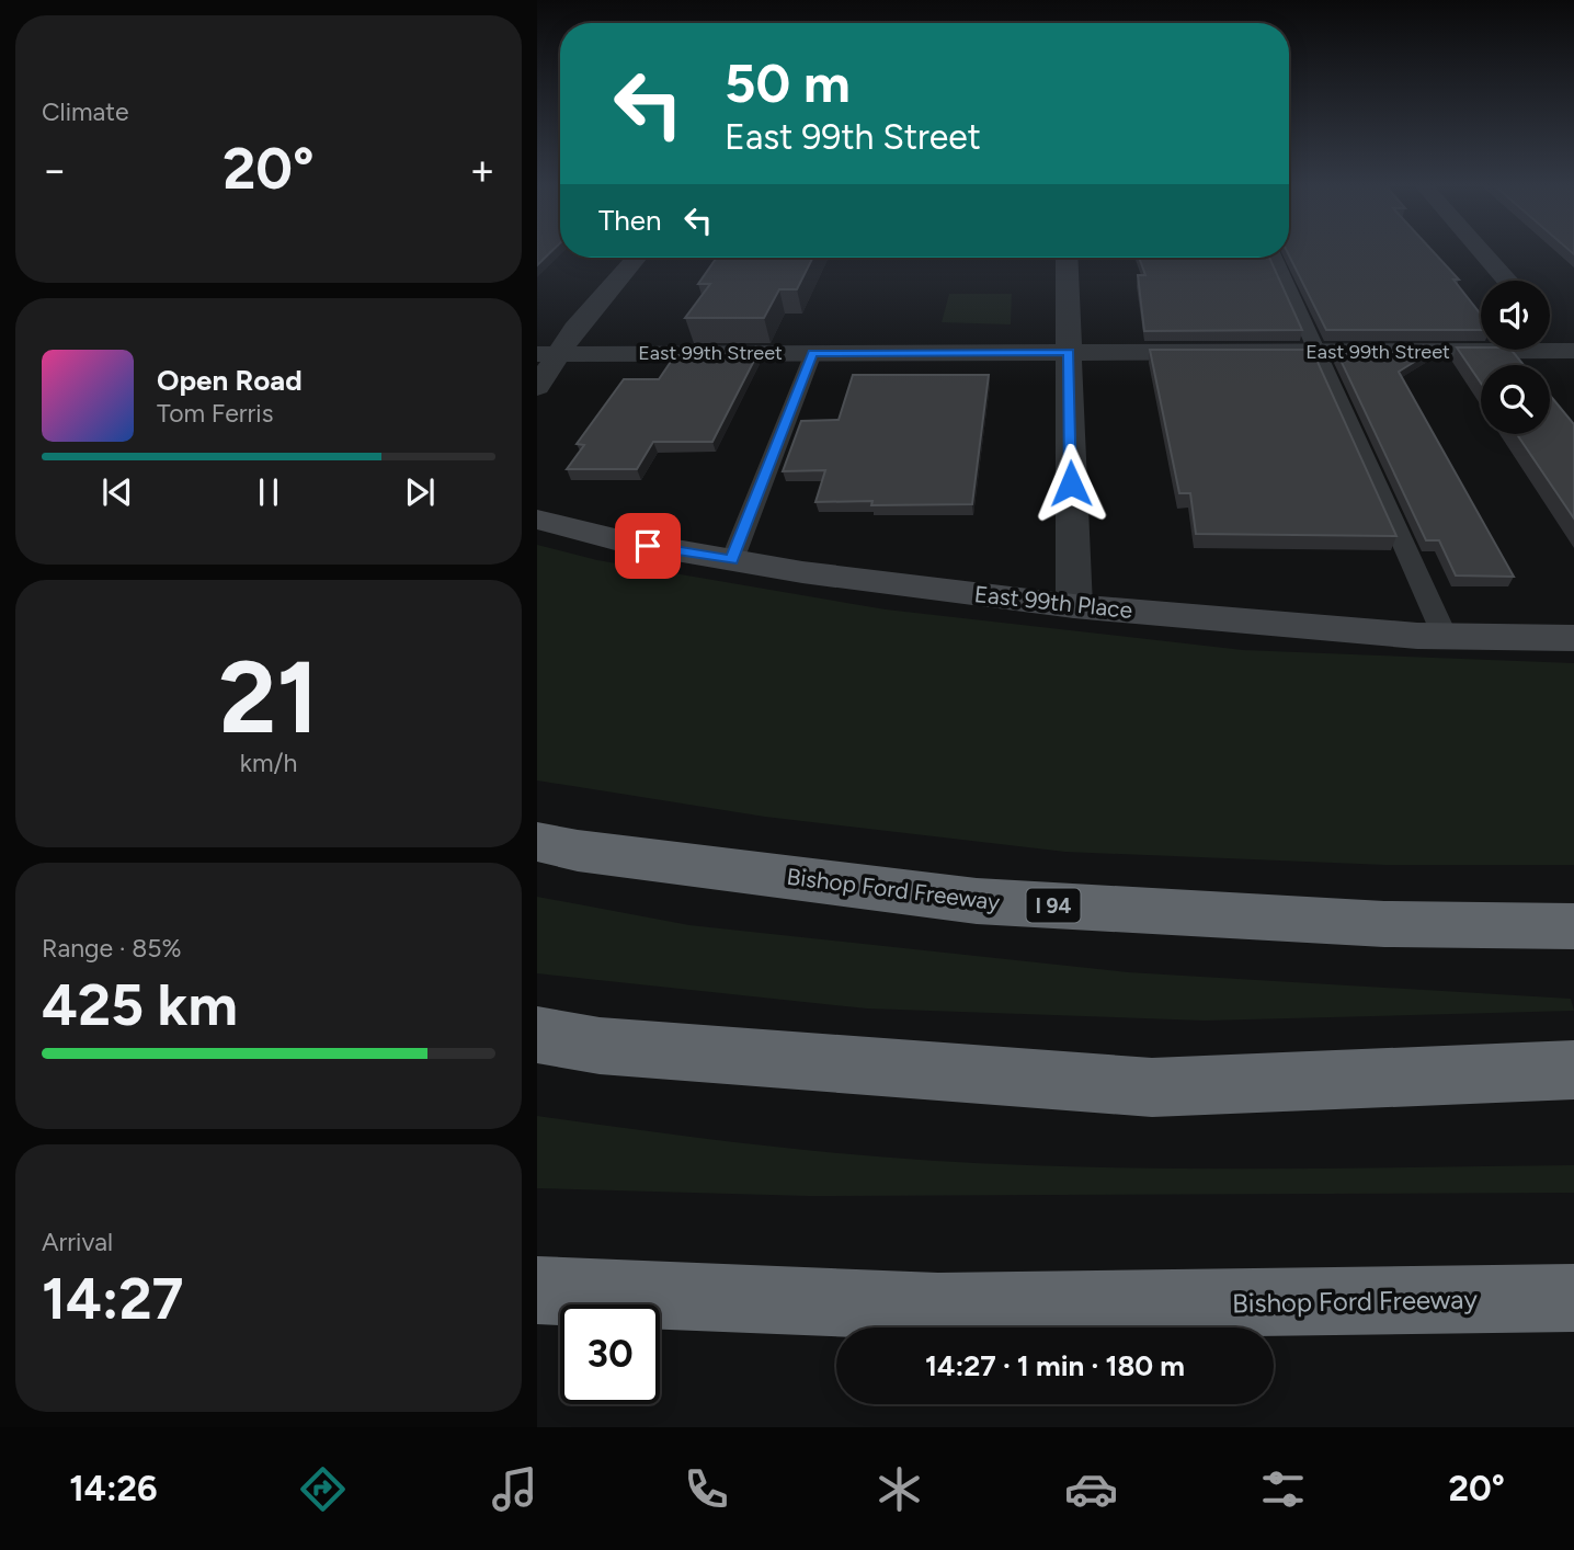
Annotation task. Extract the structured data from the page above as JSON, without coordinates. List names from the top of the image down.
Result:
{
  "streets": {
    "highway": ["Bishop Ford Freeway", "I 94"],
    "street": ["East 99th Street", "East 99th Place"]
  },
  "page": {
    "tile": [
      "Climate",
      ["21", "km/h"],
      ["Range · 85%", "425 km"],
      ["Arrival", "14:27"]
    ],
    "turn": ["50 m", "East 99th Street"],
    "heat": ["−", "20°", "+"],
    "then": "Then",
    "song": ["Open Road", "Tom Ferris"],
    "limit": "30",
    "trip": "14:27 · 1 min · 180 m",
    "tabs": ["14:26", "20°"]
  }
}
